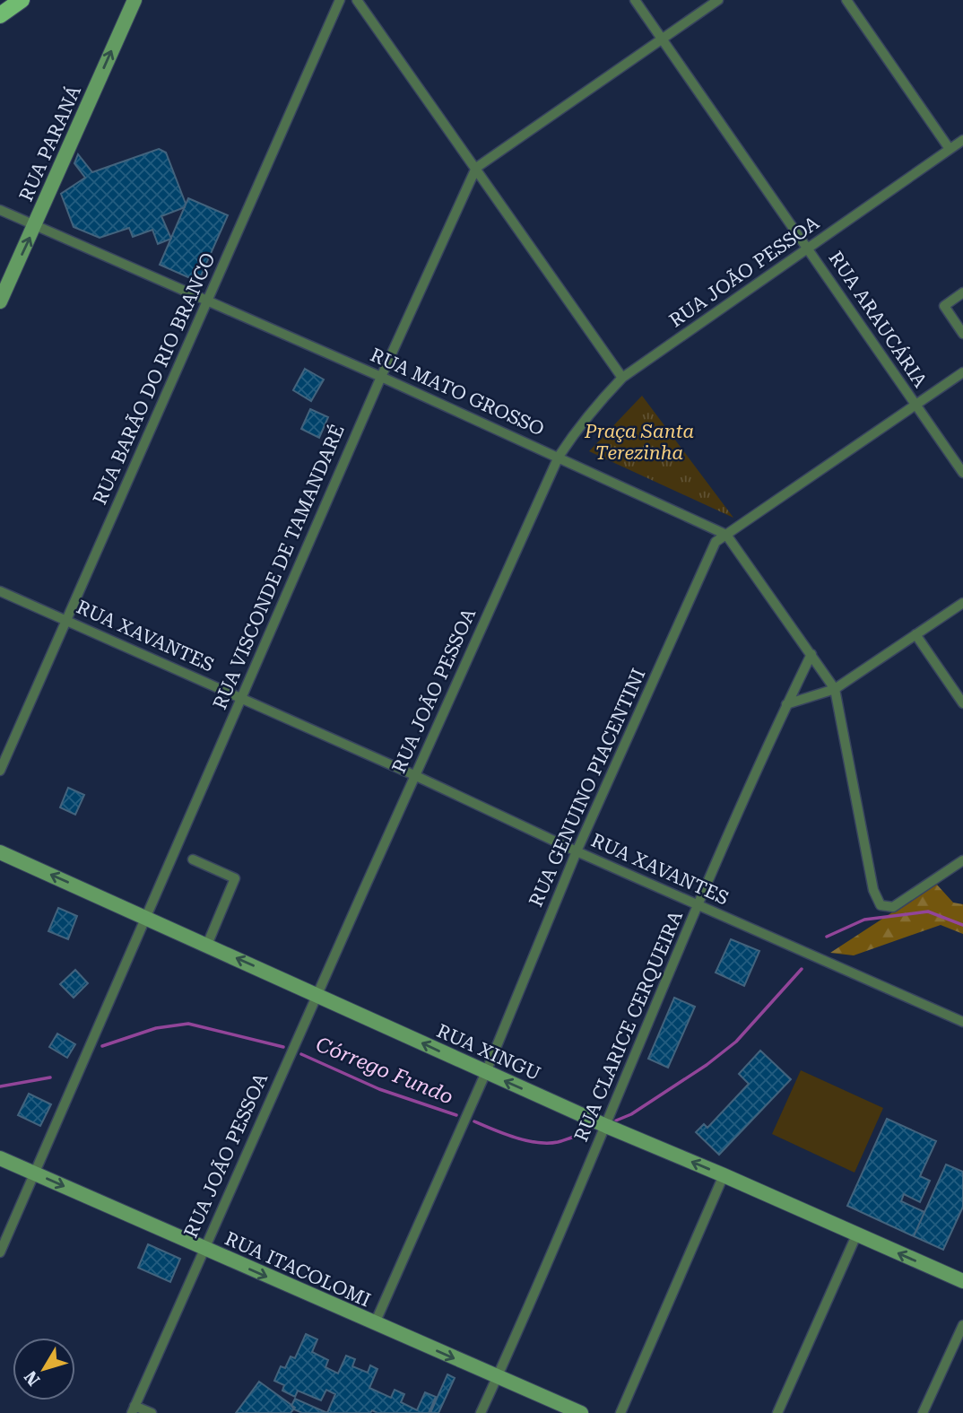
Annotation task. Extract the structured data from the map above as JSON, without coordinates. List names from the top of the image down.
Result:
{
  "streets": {
    "street": [
      "RUA PARANÁ",
      "RUA JOÃO PESSOA",
      "RUA ARAUCÁRIA",
      "RUA BARÃO DO RIO BRANCO",
      "RUA MATO GROSSO",
      "RUA VISCONDE DE TAMANDARÉ",
      "RUA XAVANTES",
      "RUA GENUINO PIACENTINI",
      "RUA CLARICE CERQUEIRA",
      "RUA XINGU",
      "RUA ITACOLOMI"
    ]
  },
  "crossings": [
    ["RUA PARANÁ", "RUA MATO GROSSO"],
    ["RUA JOÃO PESSOA", "RUA ARAUCÁRIA"],
    ["RUA JOÃO PESSOA", "RUA MATO GROSSO"],
    ["RUA JOÃO PESSOA", "RUA XAVANTES"],
    ["RUA JOÃO PESSOA", "RUA XINGU"],
    ["RUA JOÃO PESSOA", "RUA ITACOLOMI"],
    ["RUA ARAUCÁRIA", "RUA GENUINO PIACENTINI"],
    ["RUA BARÃO DO RIO BRANCO", "RUA MATO GROSSO"],
    ["RUA BARÃO DO RIO BRANCO", "RUA XAVANTES"],
    ["RUA MATO GROSSO", "RUA VISCONDE DE TAMANDARÉ"],
    ["RUA MATO GROSSO", "RUA GENUINO PIACENTINI"],
    ["RUA MATO GROSSO", "RUA CLARICE CERQUEIRA"],
    ["RUA VISCONDE DE TAMANDARÉ", "RUA XAVANTES"],
    ["RUA VISCONDE DE TAMANDARÉ", "RUA XINGU"],
    ["RUA VISCONDE DE TAMANDARÉ", "RUA ITACOLOMI"],
    ["RUA XAVANTES", "RUA GENUINO PIACENTINI"],
    ["RUA XAVANTES", "RUA CLARICE CERQUEIRA"],
    ["RUA GENUINO PIACENTINI", "RUA XINGU"],
    ["RUA GENUINO PIACENTINI", "RUA ITACOLOMI"],
    ["RUA CLARICE CERQUEIRA", "RUA XINGU"],
    ["RUA CLARICE CERQUEIRA", "RUA ITACOLOMI"]
  ],
  "one_way": ["RUA PARANÁ", "RUA XINGU", "RUA ITACOLOMI"],
  "water": ["Córrego Fundo"],
  "parks": ["Praça Santa Terezinha"],
  "north": "bottom left"
}
